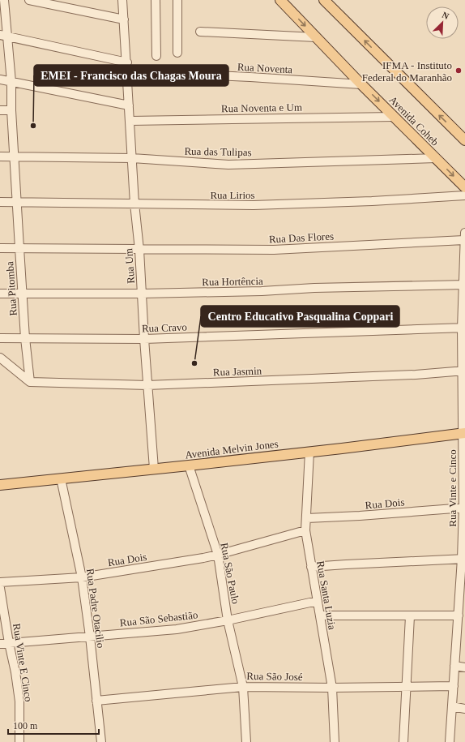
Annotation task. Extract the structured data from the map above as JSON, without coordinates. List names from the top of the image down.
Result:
{
  "streets": {
    "main road": ["Avenida Coheb", "Avenida Melvin Jones"],
    "street": [
      "Rua Noventa",
      "Rua Noventa e Um",
      "Rua das Tulipas",
      "Rua Lirios",
      "Rua Das Flores",
      "Rua Um",
      "Rua Hortência",
      "Rua Pitomba",
      "Rua Cravo",
      "Rua Jasmin",
      "Rua Vinte e Cinco",
      "Rua Dois",
      "Rua São Paulo",
      "Rua Santa Luzia",
      "Rua Padre Otacilio",
      "Rua São Sebastião",
      "Rua Vinte E Cinco",
      "Rua São José"
    ]
  },
  "crossings": [
    ["Rua Noventa", "Avenida Coheb"],
    ["Rua Noventa", "Rua Um"],
    ["Rua Noventa e Um", "Avenida Coheb"],
    ["Rua Noventa e Um", "Rua Um"],
    ["Avenida Coheb", "Rua das Tulipas"],
    ["Rua das Tulipas", "Rua Um"],
    ["Rua das Tulipas", "Rua Pitomba"],
    ["Rua Lirios", "Rua Um"],
    ["Rua Lirios", "Rua Pitomba"],
    ["Rua Das Flores", "Rua Um"],
    ["Rua Das Flores", "Rua Vinte e Cinco"],
    ["Rua Um", "Rua Hortência"],
    ["Rua Um", "Rua Cravo"],
    ["Rua Um", "Rua Jasmin"],
    ["Rua Um", "Avenida Melvin Jones"],
    ["Rua Hortência", "Rua Pitomba"],
    ["Rua Hortência", "Rua Vinte e Cinco"],
    ["Rua Pitomba", "Rua Cravo"],
    ["Rua Pitomba", "Rua Jasmin"],
    ["Rua Cravo", "Rua Vinte e Cinco"],
    ["Rua Jasmin", "Rua Vinte e Cinco"],
    ["Avenida Melvin Jones", "Rua Vinte e Cinco"],
    ["Avenida Melvin Jones", "Rua São Paulo"],
    ["Avenida Melvin Jones", "Rua Santa Luzia"],
    ["Avenida Melvin Jones", "Rua Padre Otacilio"],
    ["Rua Vinte e Cinco", "Rua Dois"],
    ["Rua Vinte e Cinco", "Rua São José"],
    ["Rua Dois", "Rua São Paulo"],
    ["Rua Dois", "Rua Santa Luzia"],
    ["Rua Dois", "Rua Padre Otacilio"],
    ["Rua São Paulo", "Rua São Sebastião"],
    ["Rua São Paulo", "Rua São José"],
    ["Rua Santa Luzia", "Rua São Sebastião"],
    ["Rua Santa Luzia", "Rua São José"],
    ["Rua Padre Otacilio", "Rua São Sebastião"],
    ["Rua Padre Otacilio", "Rua São José"],
    ["Rua São Sebastião", "Rua Vinte E Cinco"]
  ],
  "places": ["IFMA - Instituto Federal do Maranhão", "EMEI - Francisco das Chagas Moura", "Centro Educativo Pasqualina Coppari"],
  "scale_bar": "100 m",
  "north": "top right"
}
